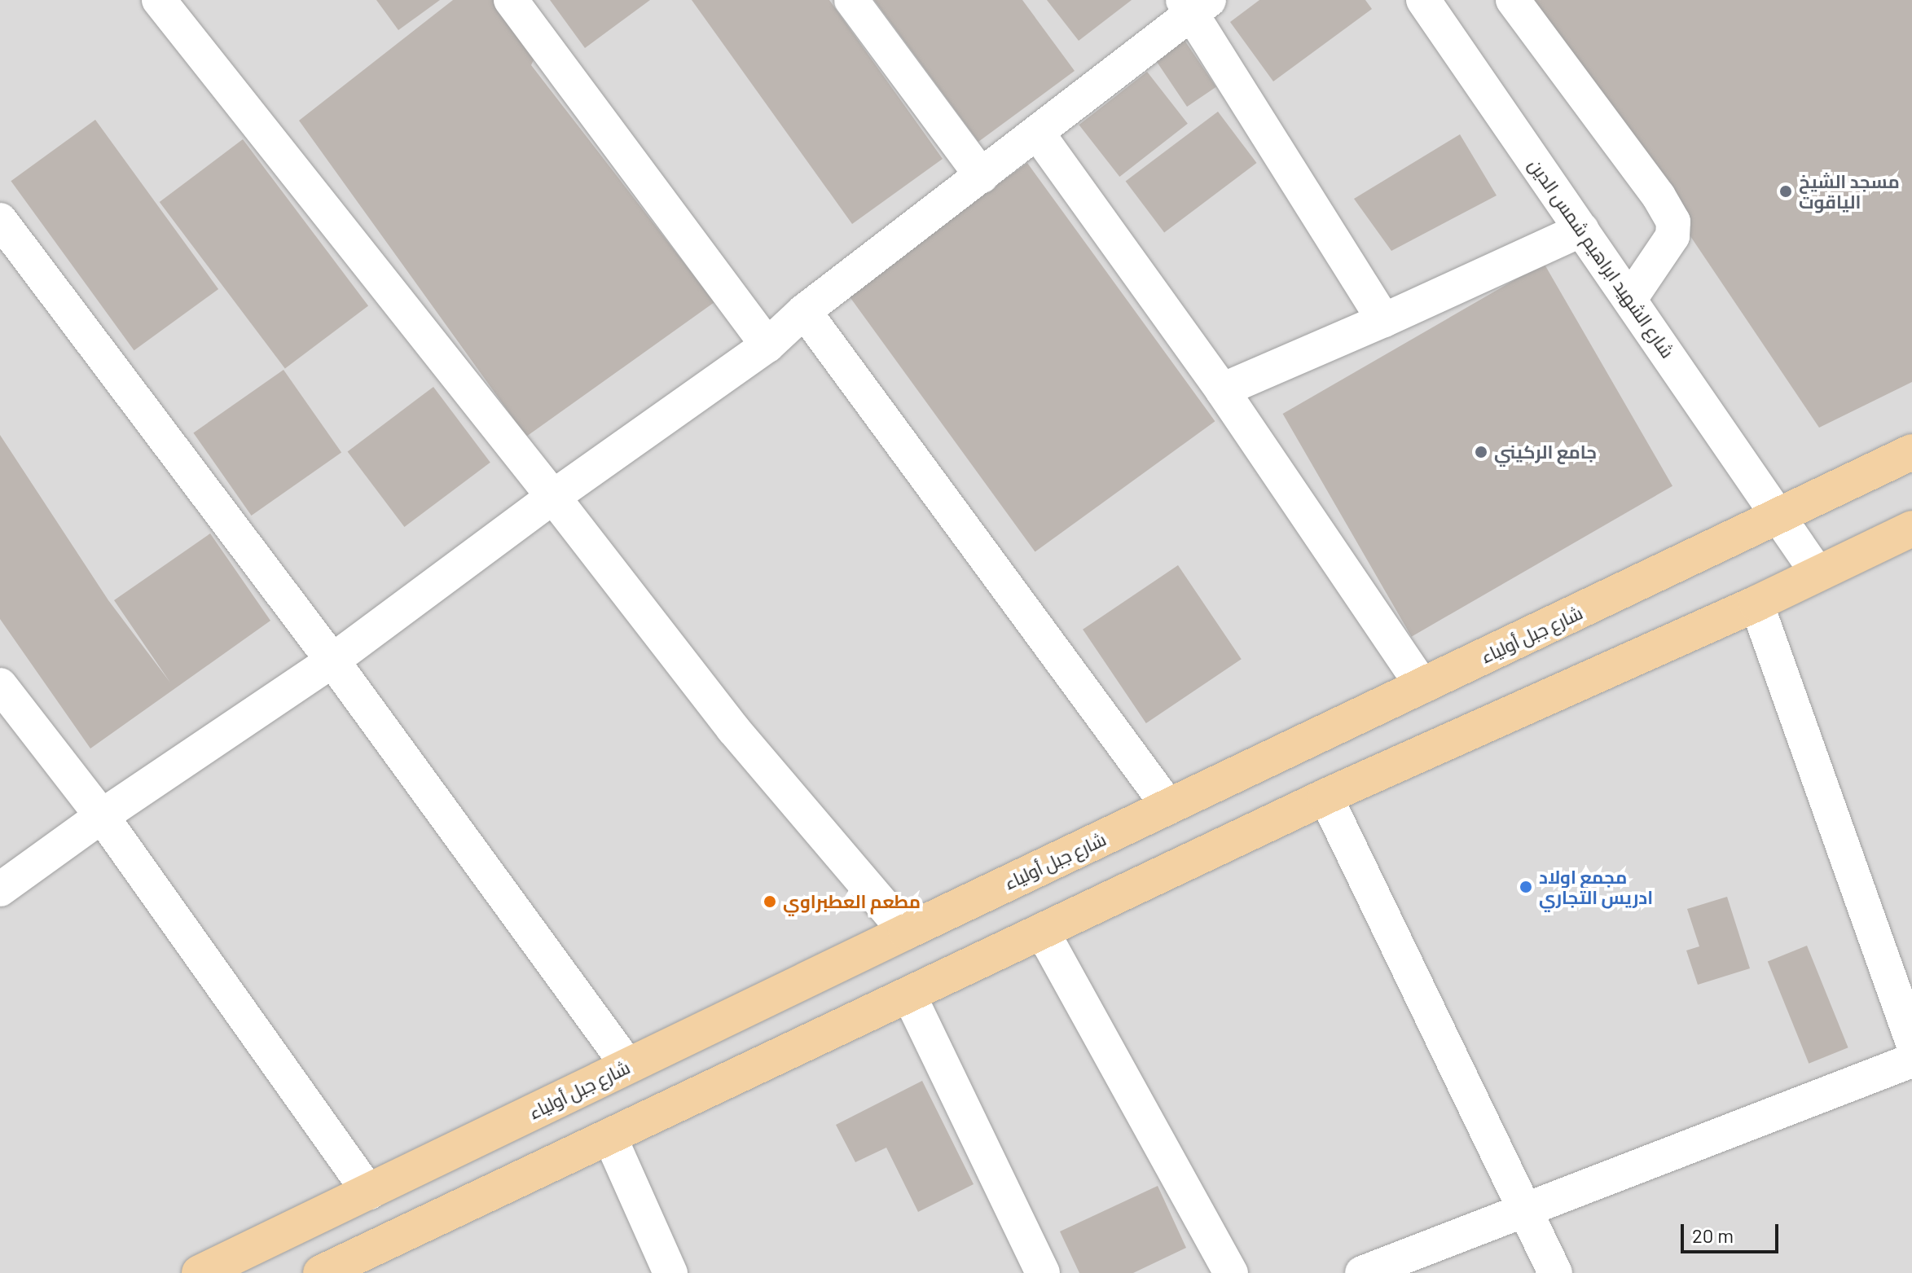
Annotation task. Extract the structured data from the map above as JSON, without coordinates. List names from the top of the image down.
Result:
{
  "streets": {
    "main road": ["شارع جبل أولياء"],
    "street": ["شارع الشهيد ابراهيم شمس الدين"]
  },
  "crossings": [
    ["شارع الشهيد ابراهيم شمس الدين", "شارع جبل أولياء"]
  ],
  "places": [
    "مسجد الشيخ الياقوت",
    "جامع الركيني",
    "مجمع اولاد ادريس التجاري",
    "مطعم العطبراوي"
  ],
  "scale_bar": "20 m"
}
